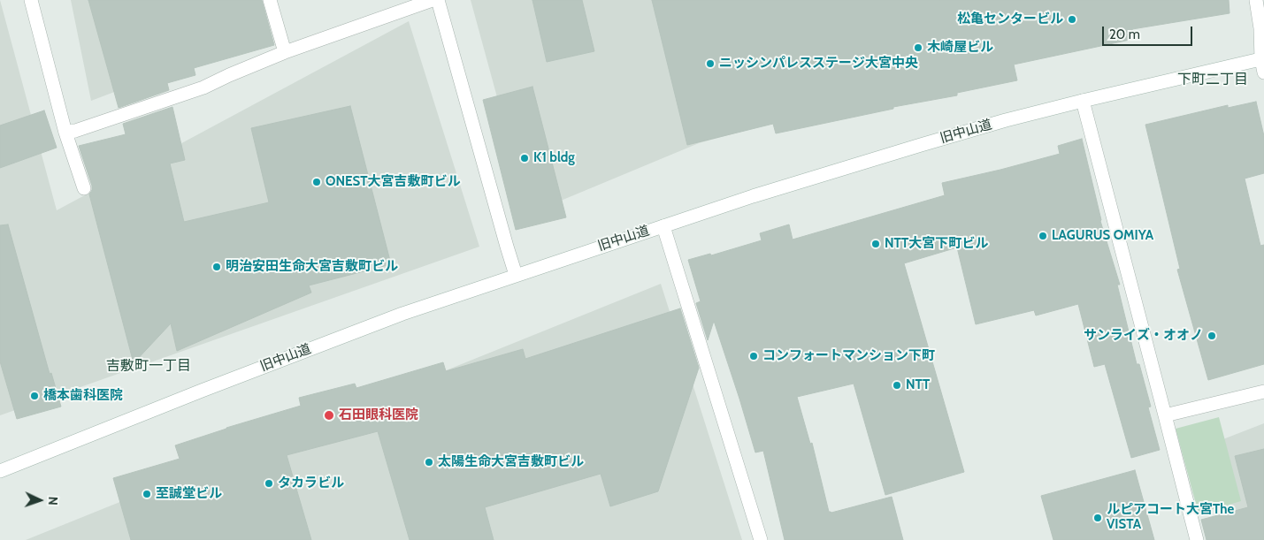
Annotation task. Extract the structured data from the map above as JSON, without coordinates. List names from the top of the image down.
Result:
{
  "streets": {
    "street": ["旧中山道"]
  },
  "districts": ["下町二丁目", "吉敷町一丁目"],
  "places": [
    "松亀センタービル",
    "木崎屋ビル",
    "ニッシンパレスステージ大宮中央",
    "K1 bldg",
    "ONEST大宮吉敷町ビル",
    "LAGURUS OMIYA",
    "NTT大宮下町ビル",
    "明治安田生命大宮吉敷町ビル",
    "サンライズ・オオノ",
    "コンフォートマンション下町",
    "NTT",
    "橋本歯科医院",
    "石田眼科医院",
    "太陽生命大宮吉敷町ビル",
    "タカラビル",
    "至誠堂ビル",
    "ルピアコート大宮The VISTA"
  ],
  "scale_bar": "20 m",
  "north": "right"
}
